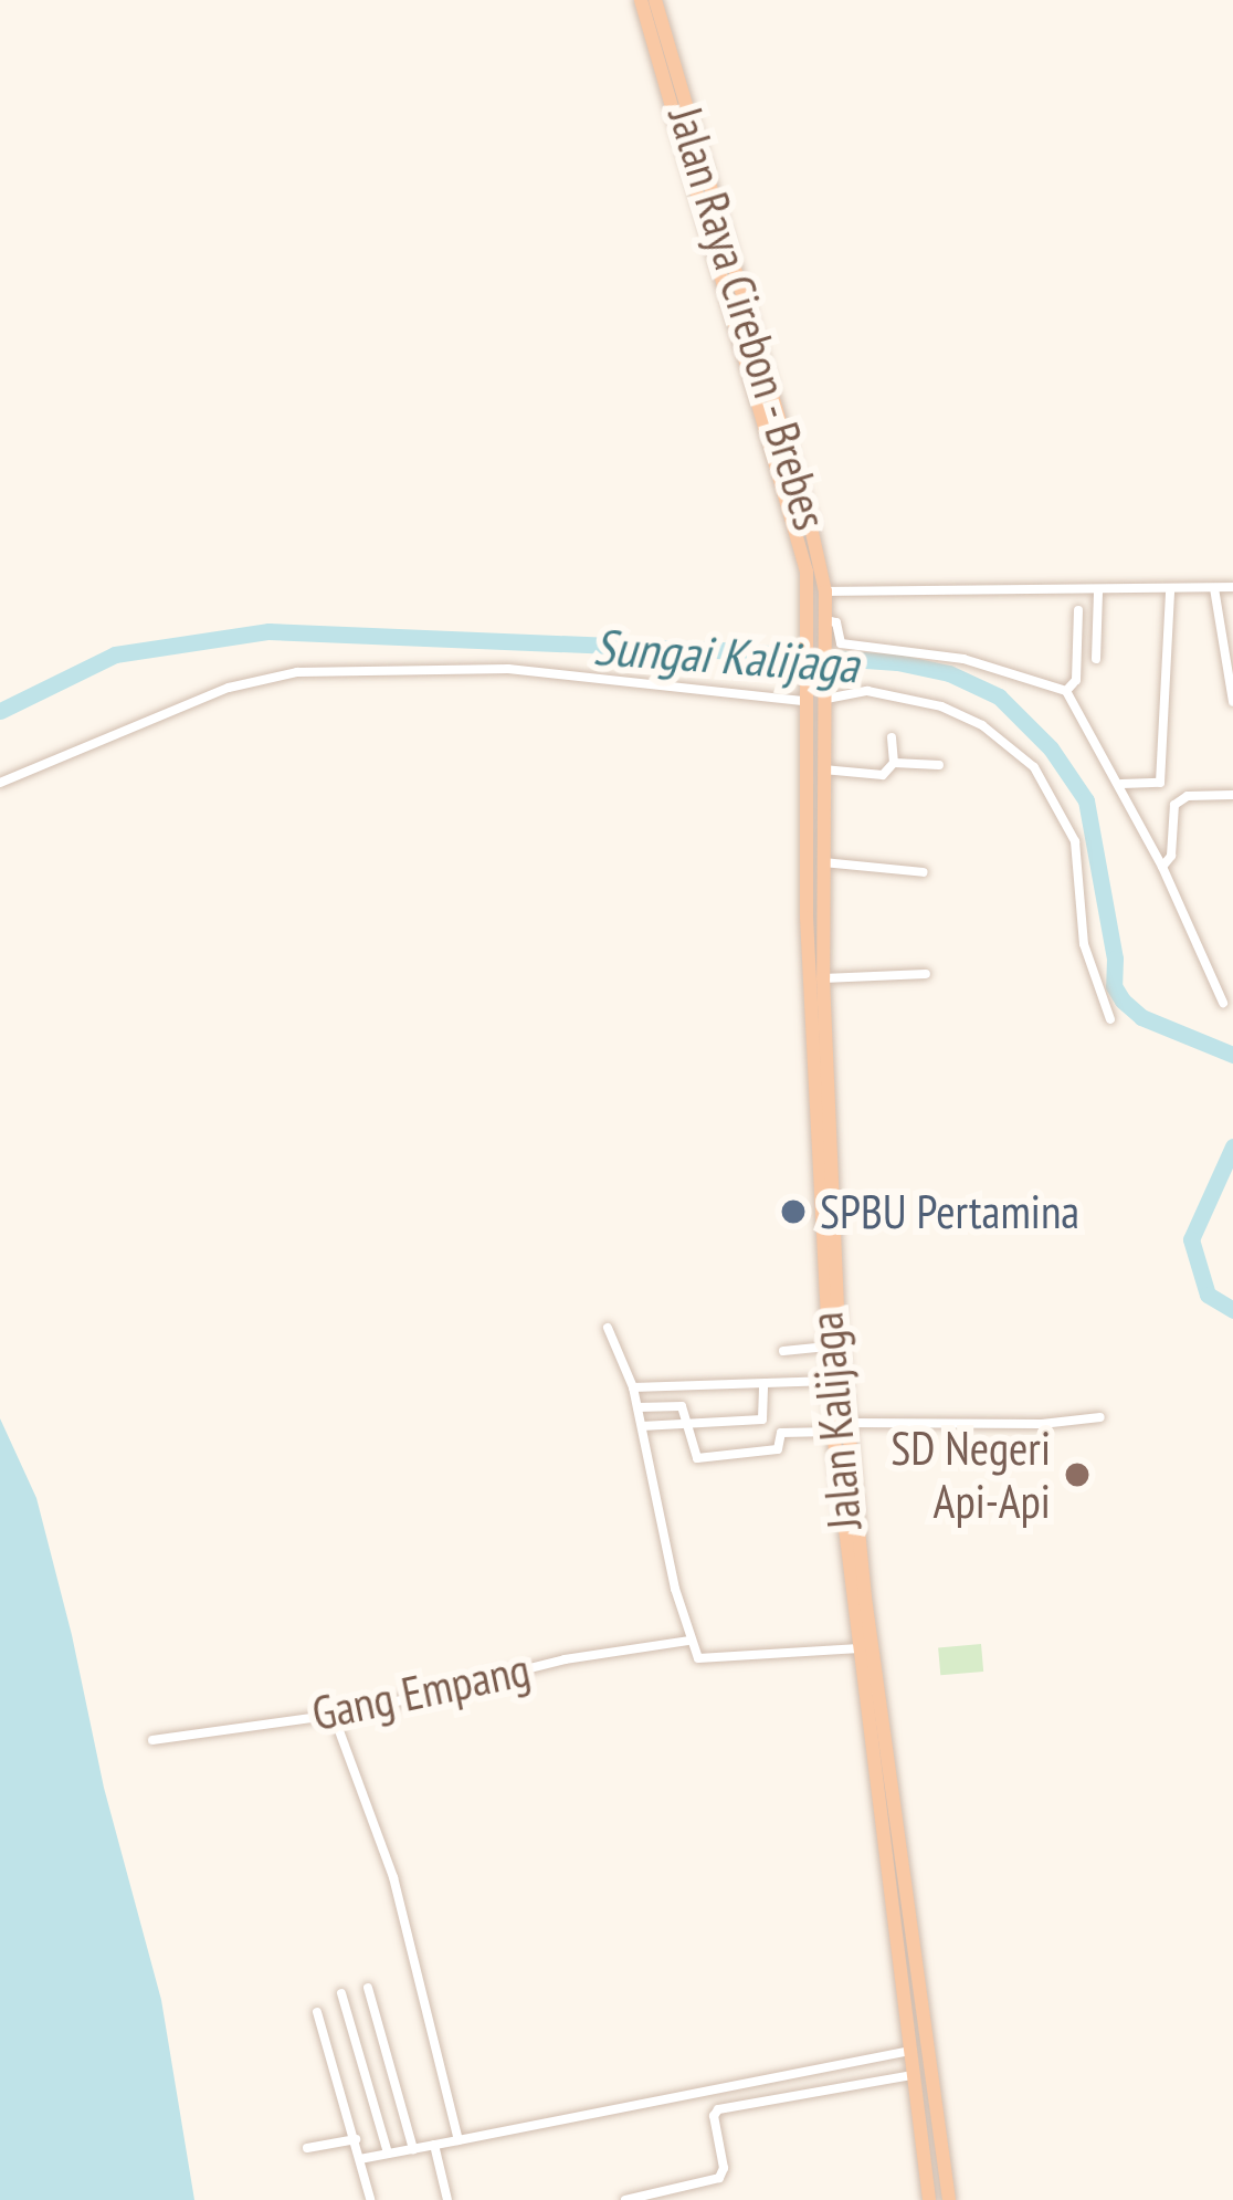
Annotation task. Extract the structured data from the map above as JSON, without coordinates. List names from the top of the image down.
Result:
{
  "streets": {
    "highway": ["Jalan Raya Cirebon - Brebes", "Jalan Kalijaga"],
    "street": ["Gang Empang"]
  },
  "crossings": [
    ["Jalan Raya Cirebon - Brebes", "Jalan Kalijaga"]
  ],
  "water": ["Sungai Kalijaga"],
  "places": ["SPBU Pertamina", "SD Negeri Api-Api"]
}
